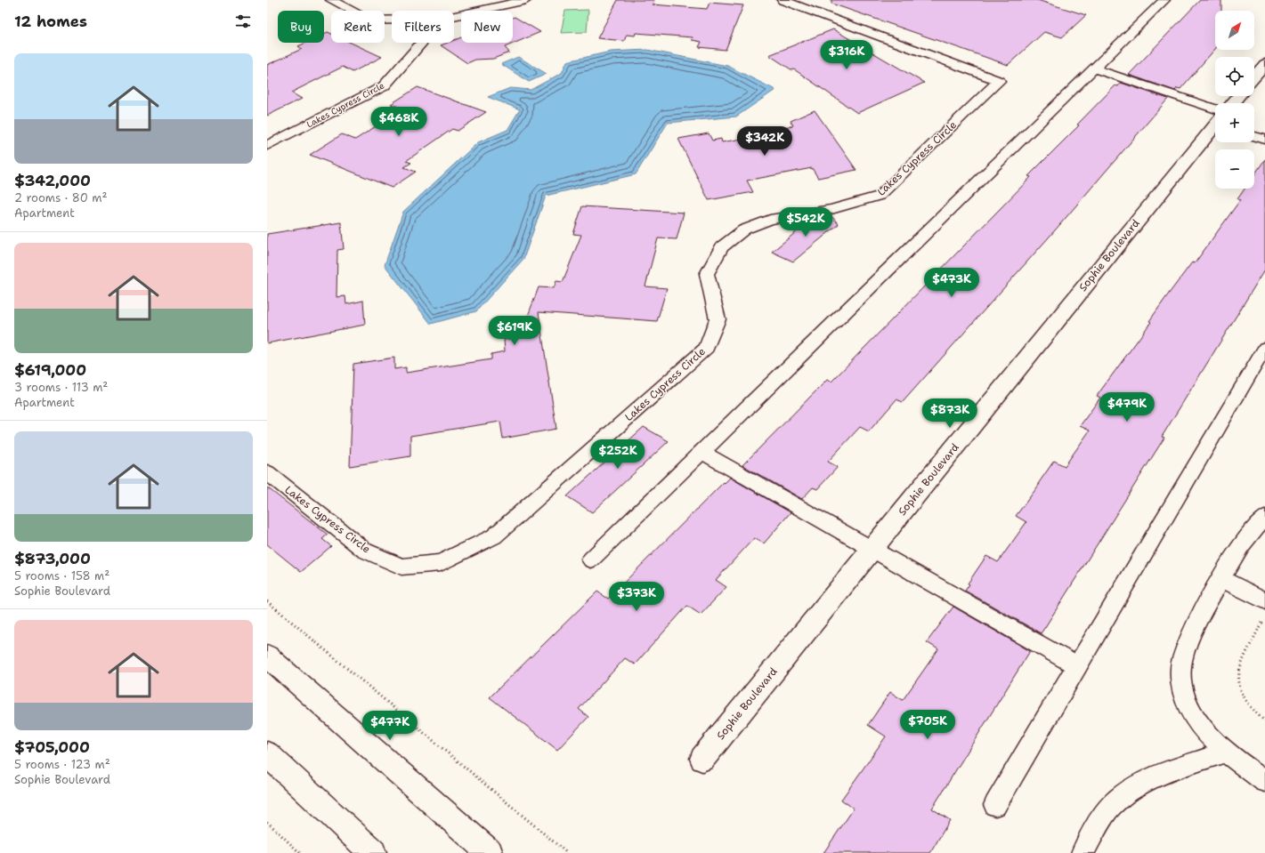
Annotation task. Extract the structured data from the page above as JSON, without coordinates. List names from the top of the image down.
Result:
{
  "streets": {
    "street": ["Sophie Boulevard"],
    "lane": ["Lakes Cypress Circle"]
  },
  "north": "top right",
  "page": {
    "heading": "12 homes",
    "map_buttons": ["+", "−"],
    "chip": [
      "Buy",
      "Rent",
      "Filters",
      "New"
    ],
    "price": [
      "$316K",
      "$468K",
      "$342K",
      "$542K",
      "$473K",
      "$619K",
      "$479K",
      "$873K",
      "$252K",
      "$373K",
      "$705K",
      "$477K"
    ],
    "list": [
      {
        "name": "$342,000",
        "note": "2 rooms · 80 m² · Apartment"
      },
      {
        "name": "$619,000",
        "note": "3 rooms · 113 m² · Apartment"
      },
      {
        "name": "$873,000",
        "note": "5 rooms · 158 m² · Sophie Boulevard"
      },
      {
        "name": "$705,000",
        "note": "5 rooms · 123 m² · Sophie Boulevard"
      }
    ]
  }
}
